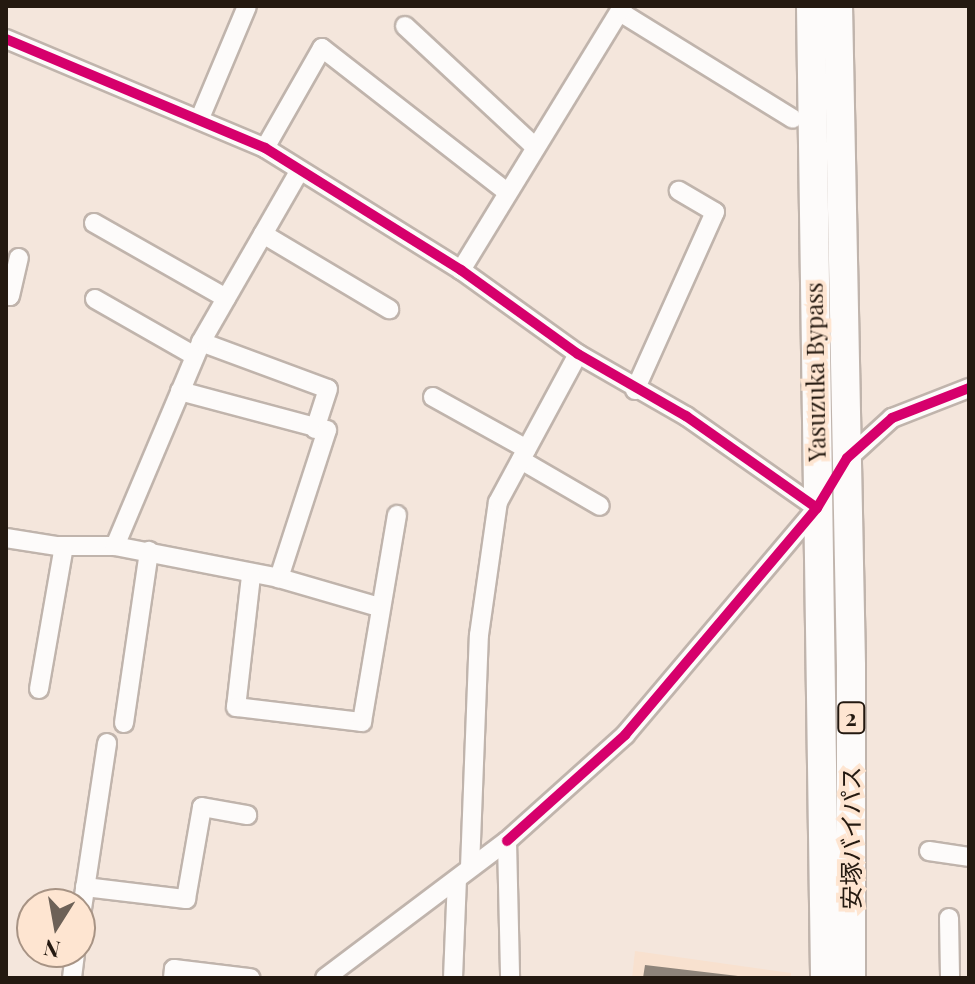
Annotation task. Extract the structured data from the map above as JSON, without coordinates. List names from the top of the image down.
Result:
{
  "streets": {
    "main road": ["Yasuzuka Bypass", "2", "安塚バイパス"]
  },
  "crossings": [
    ["Yasuzuka Bypass", "安塚バイパス"]
  ],
  "north": "bottom"
}
